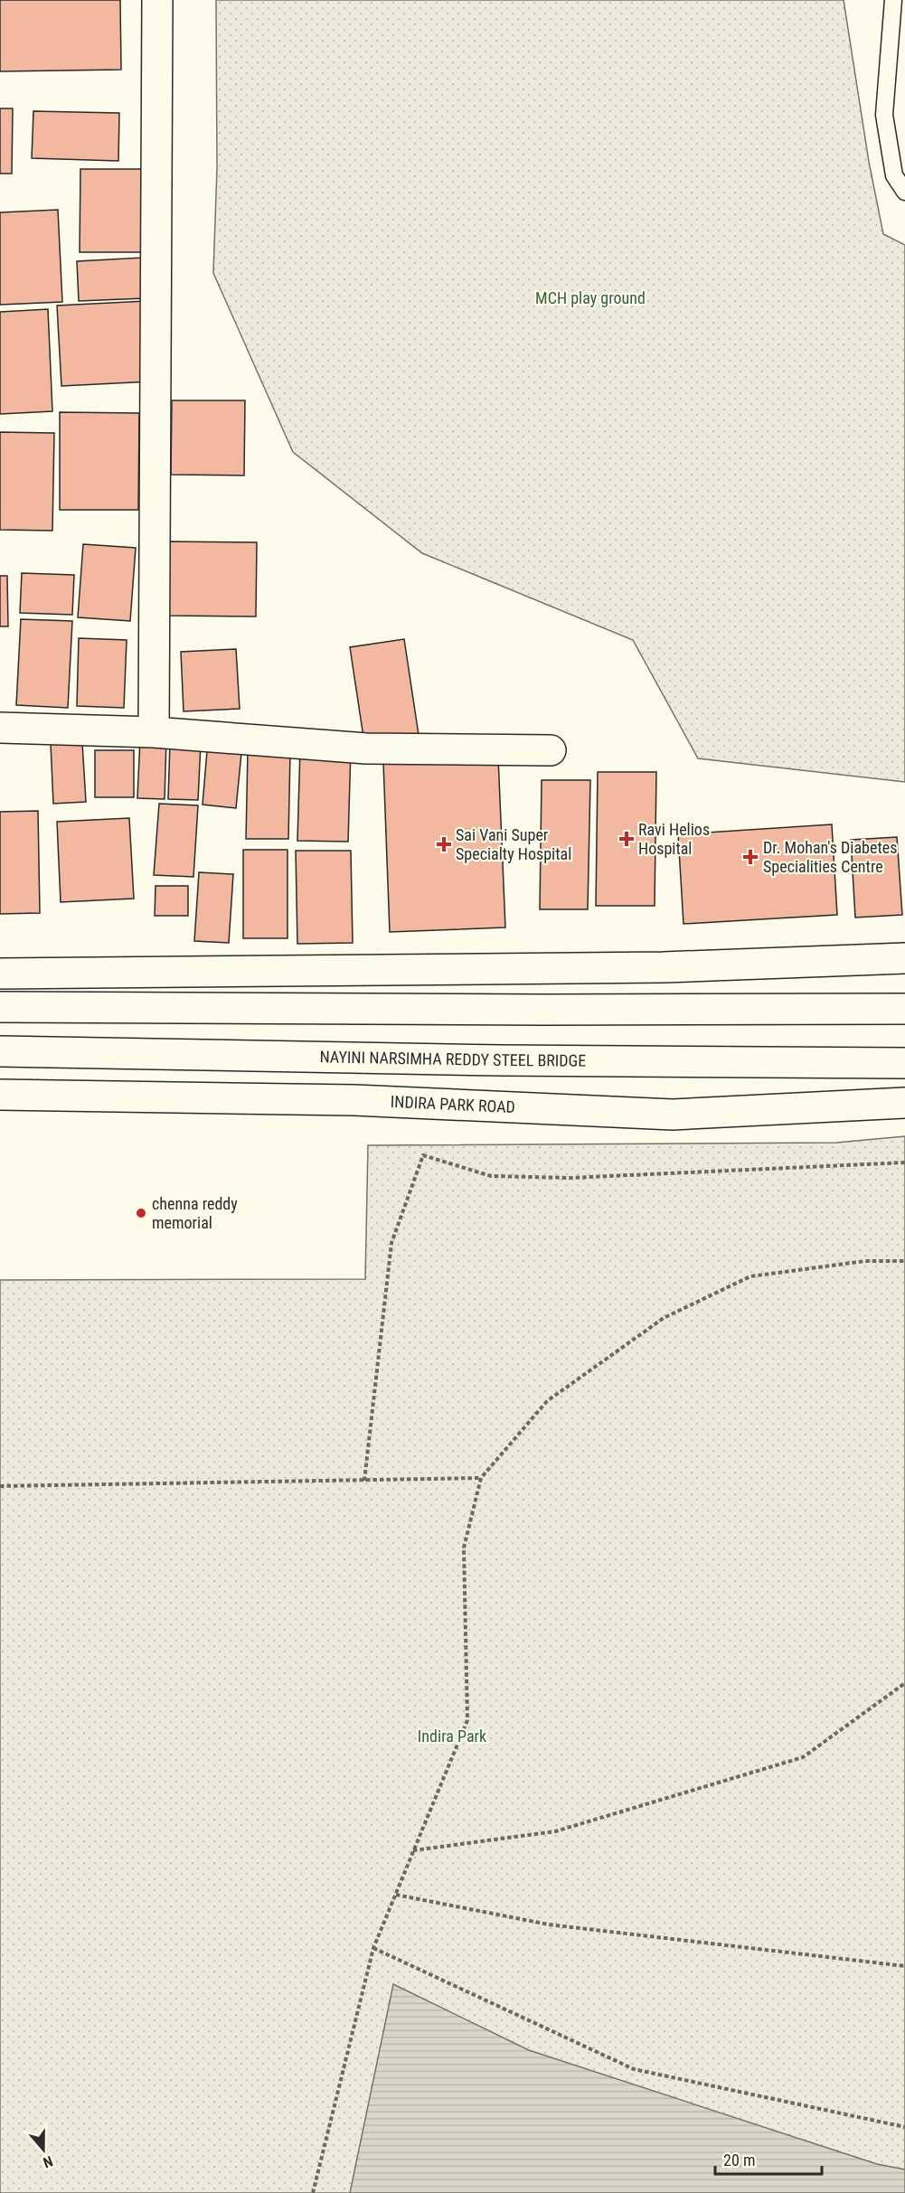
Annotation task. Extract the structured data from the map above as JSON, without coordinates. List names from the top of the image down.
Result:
{
  "streets": {
    "main road": ["NAYINI NARSIMHA REDDY STEEL BRIDGE", "INDIRA PARK ROAD"]
  },
  "parks": ["MCH play ground", "Indira Park"],
  "places": {
    "health": ["Ravi Helios Hospital", "Sai Vani Super Specialty Hospital", "Dr. Mohan's Diabetes Specialities Centre"],
    "other": ["chenna reddy memorial"]
  },
  "scale_bar": "20 m",
  "north": "bottom"
}
